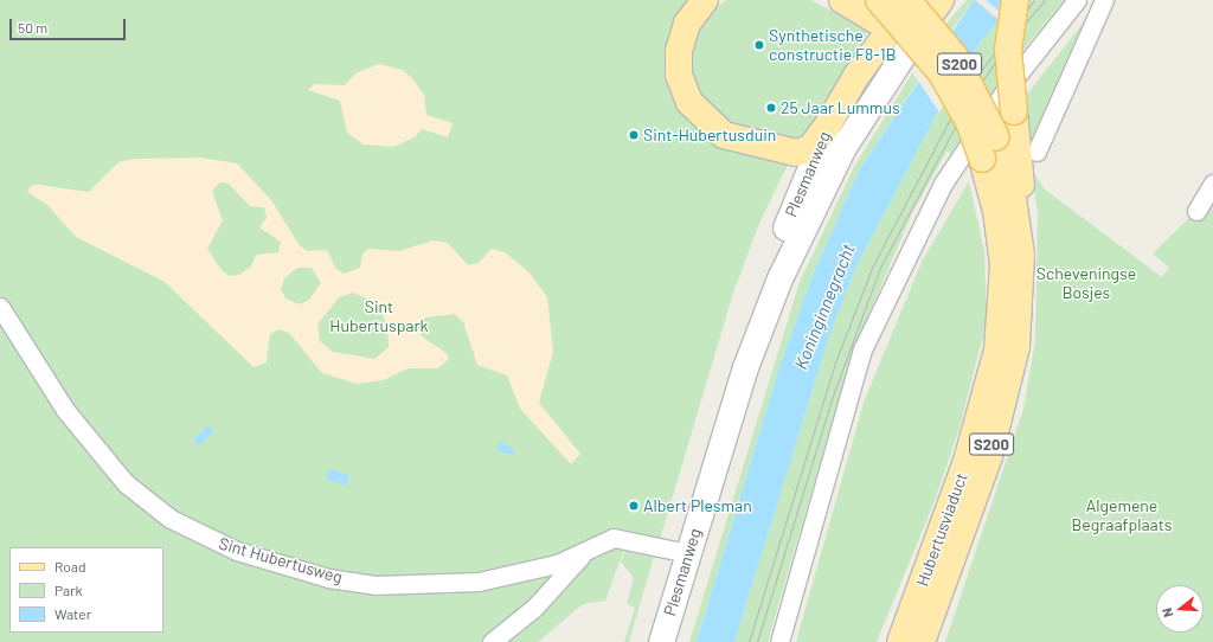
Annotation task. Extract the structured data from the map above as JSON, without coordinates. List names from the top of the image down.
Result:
{
  "streets": {
    "main road": ["S200", "Plesmanweg", "Hubertusviaduct"],
    "street": ["Sint Hubertusweg"]
  },
  "crossings": [
    ["Plesmanweg", "Hubertusviaduct"],
    ["Plesmanweg", "Sint Hubertusweg"]
  ],
  "water": ["Koninginnegracht"],
  "parks": ["Scheveningse Bosjes", "Sint Hubertuspark", "Algemene Begraafplaats"],
  "places": [
    "Synthetische constructie F8-1B",
    "25 Jaar Lummus",
    "Sint-Hubertusduin",
    "Albert Plesman"
  ],
  "legend": ["Road", "Park", "Water"],
  "scale_bar": "50 m",
  "north": "left"
}
